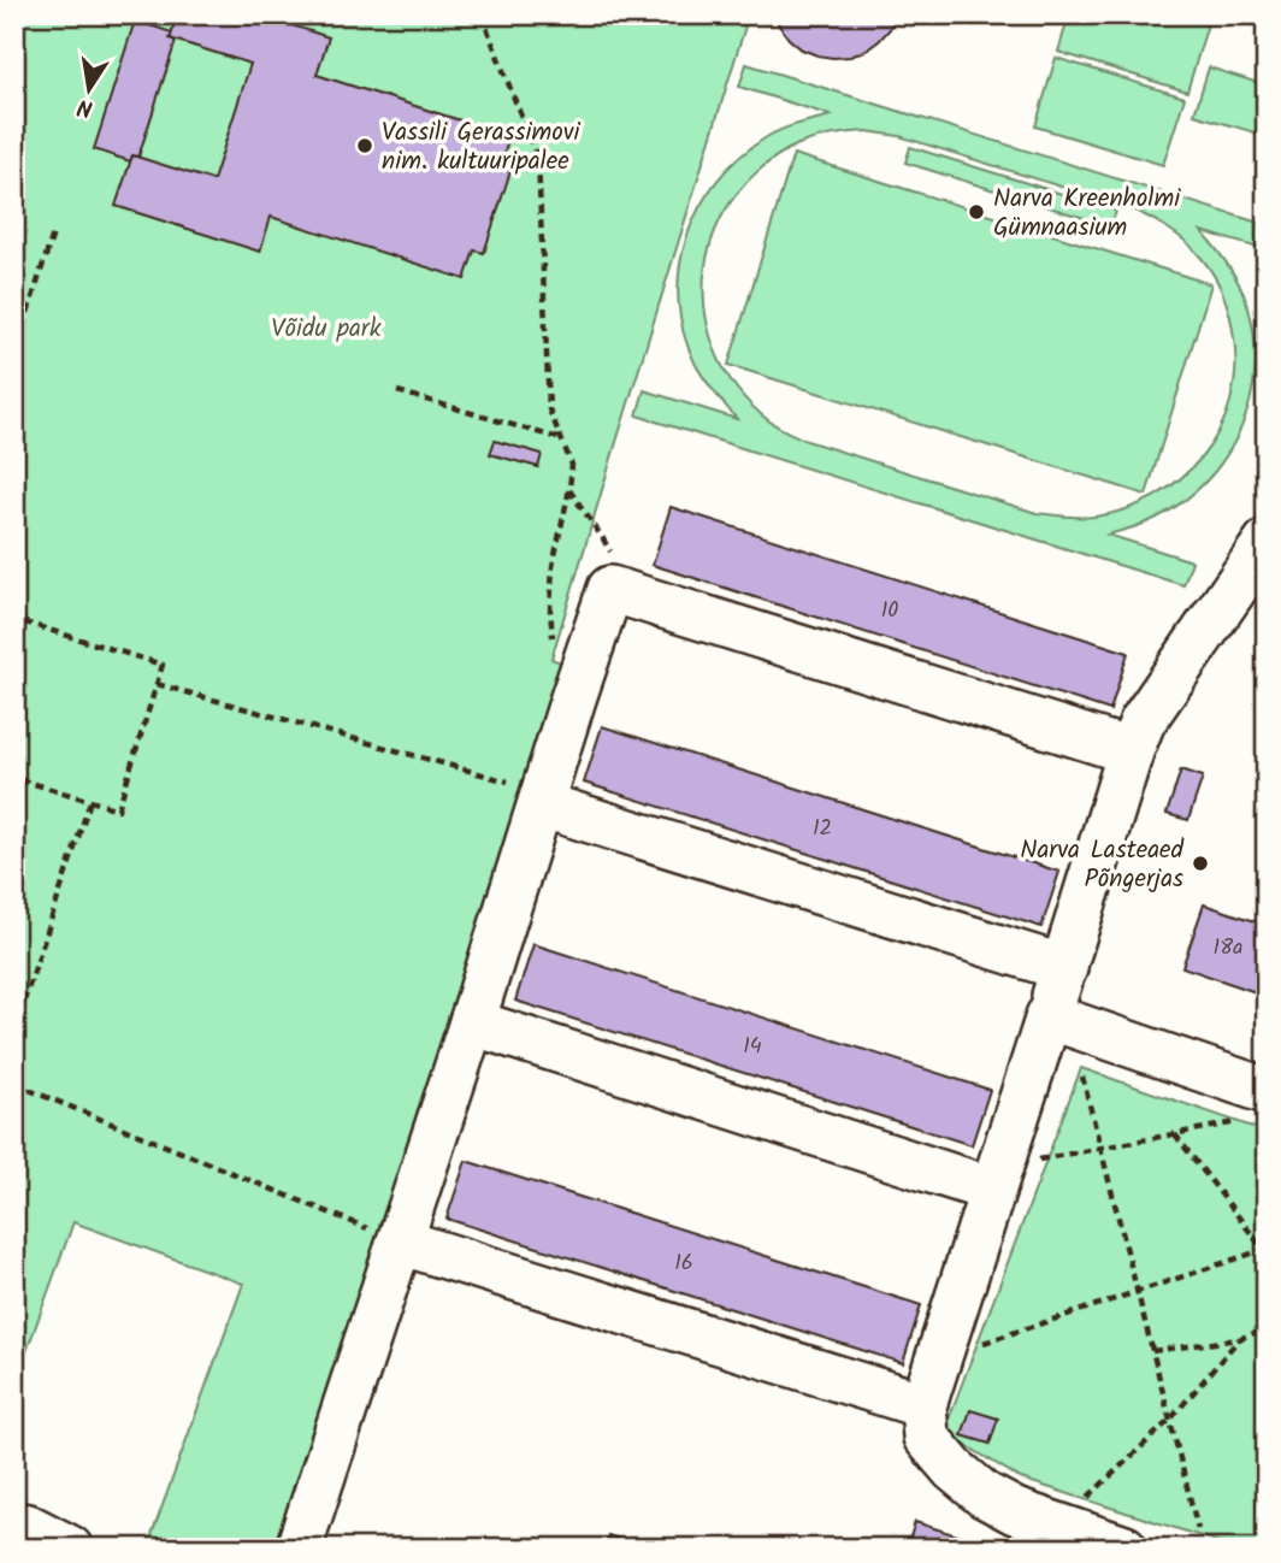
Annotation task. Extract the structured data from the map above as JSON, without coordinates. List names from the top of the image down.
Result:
{
  "parks": ["Võidu park"],
  "places": ["Vassili Gerassimovi nim. kultuuripalee", "Narva Kreenholmi Gümnaasium", "Narva Lasteaed Põngerjas"],
  "house_numbers": [
    "10",
    "12",
    "18a",
    "14",
    "16"
  ],
  "north": "bottom"
}
